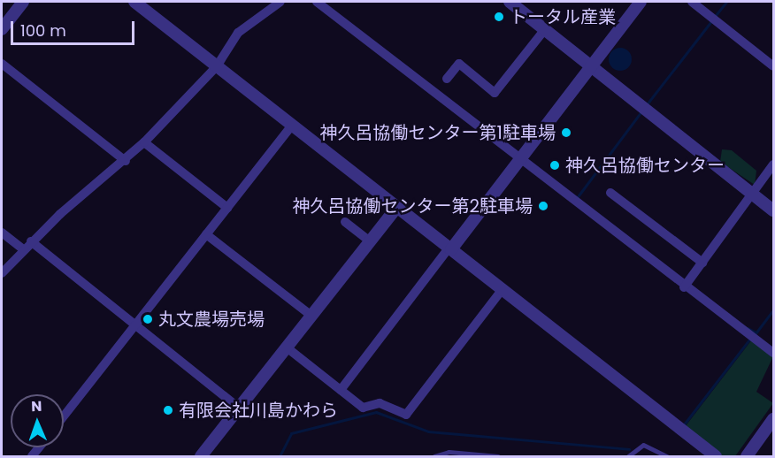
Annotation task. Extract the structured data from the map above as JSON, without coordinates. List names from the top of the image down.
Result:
{
  "places": [
    "トータル産業",
    "神久呂協働センター第1駐車場",
    "神久呂協働センター",
    "神久呂協働センター第2駐車場",
    "丸文農場売場",
    "有限会社川島かわら"
  ],
  "scale_bar": "100 m",
  "north": "top"
}
